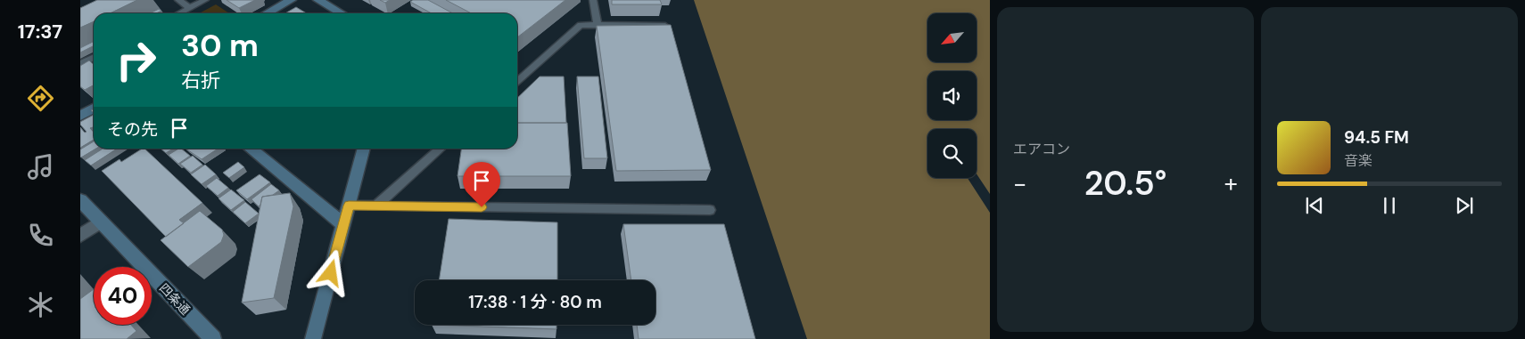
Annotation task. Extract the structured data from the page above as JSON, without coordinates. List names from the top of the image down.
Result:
{
  "streets": {
    "street": ["四条通"]
  },
  "north": "bottom left",
  "page": {
    "tabs": "17:37",
    "tile": "エアコン",
    "turn": ["30 m", "右折"],
    "then": "その先",
    "song": ["94.5 FM", "音楽"],
    "heat": ["−", "20.5°", "+"],
    "limit": "40",
    "trip": "17:38 · 1 分 · 80 m"
  }
}
